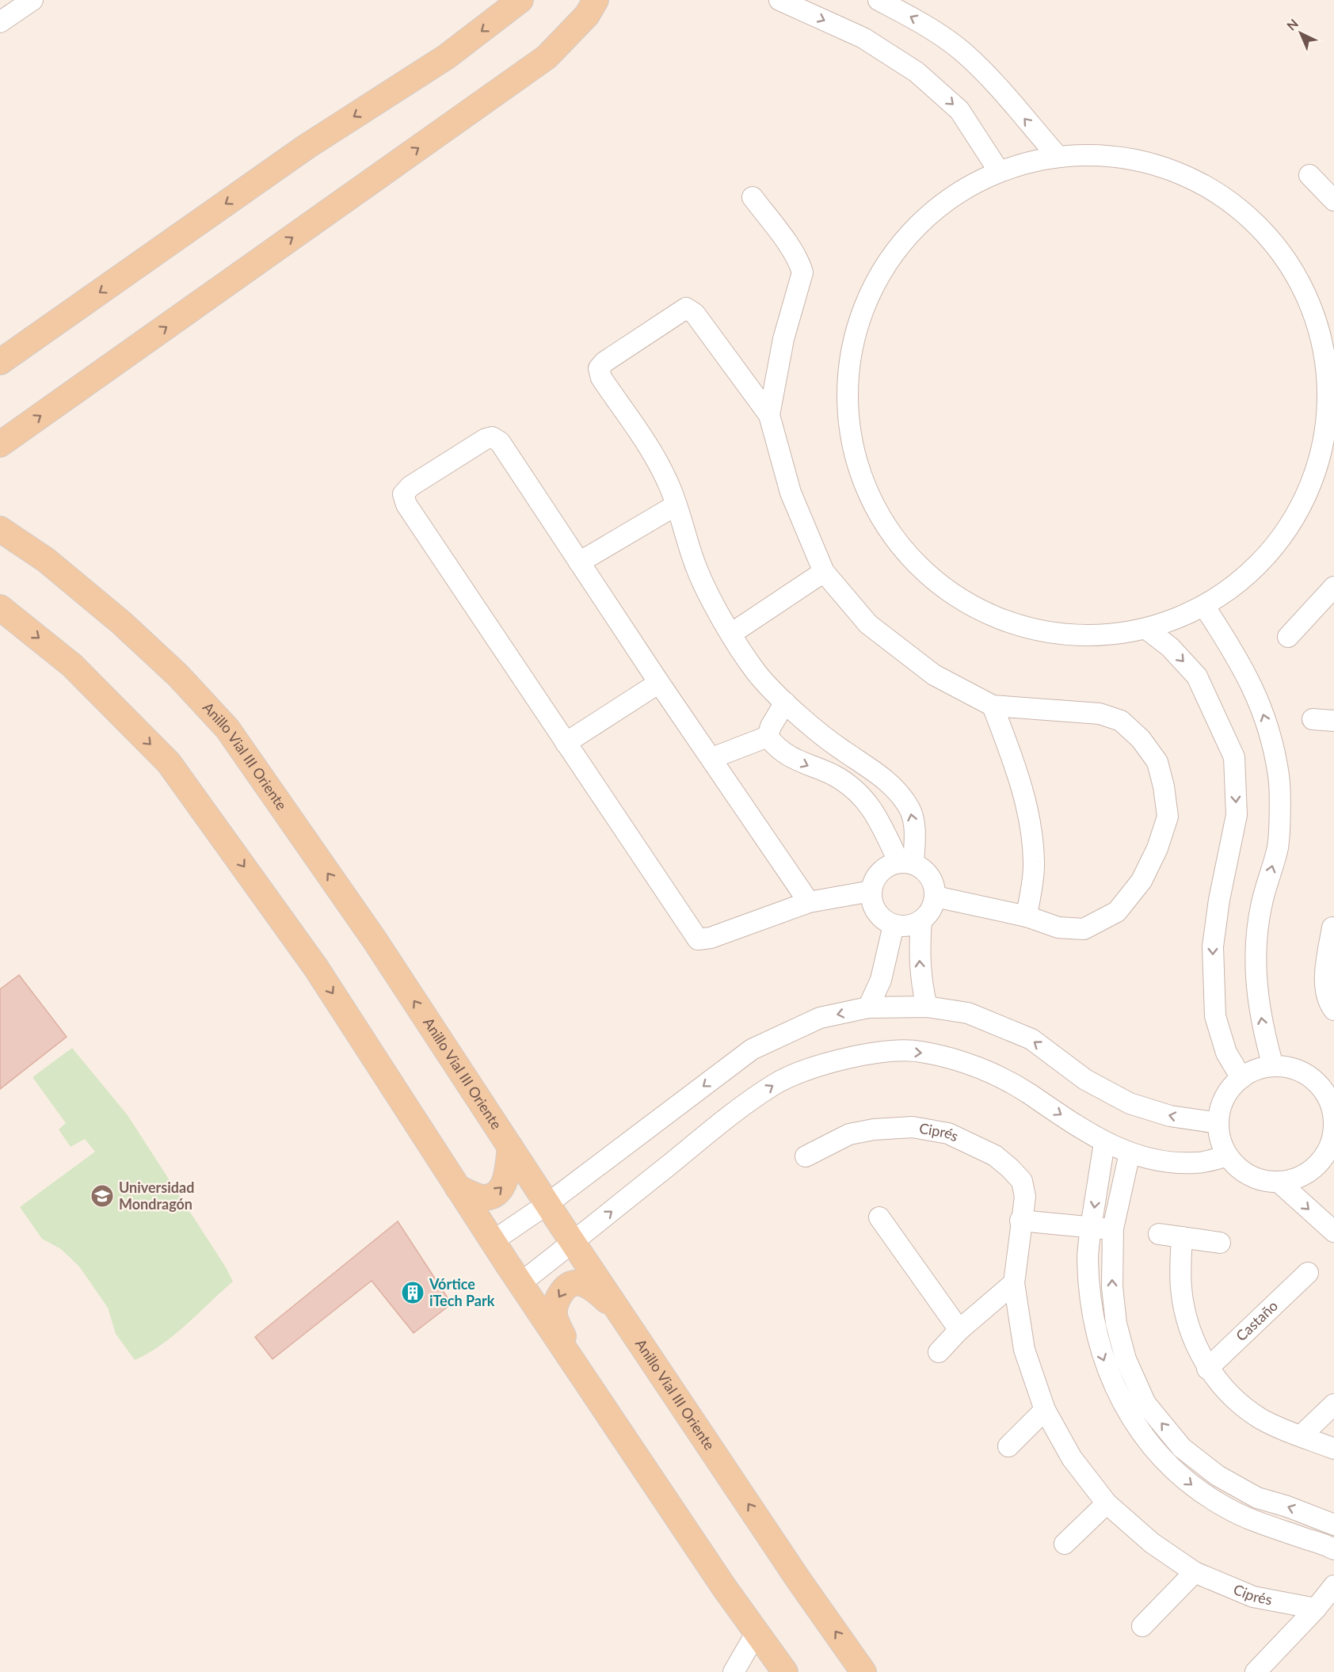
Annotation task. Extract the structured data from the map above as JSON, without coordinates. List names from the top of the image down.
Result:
{
  "streets": {
    "main road": ["Anillo Vial III Oriente"],
    "street": ["Ciprés", "Castaño"]
  },
  "places": {
    "school or university": ["Universidad Mondragón"],
    "building": ["Vórtice iTech Park"]
  },
  "north": "top left"
}
